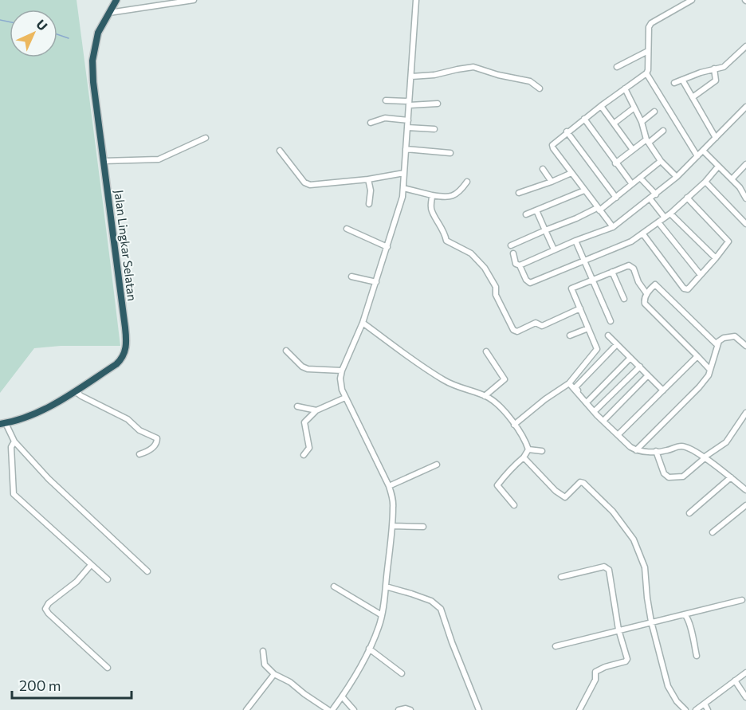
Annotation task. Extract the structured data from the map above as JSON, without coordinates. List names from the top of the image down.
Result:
{
  "streets": {
    "highway": ["Jalan Lingkar Selatan"]
  },
  "scale_bar": "200 m",
  "north": "top right"
}
